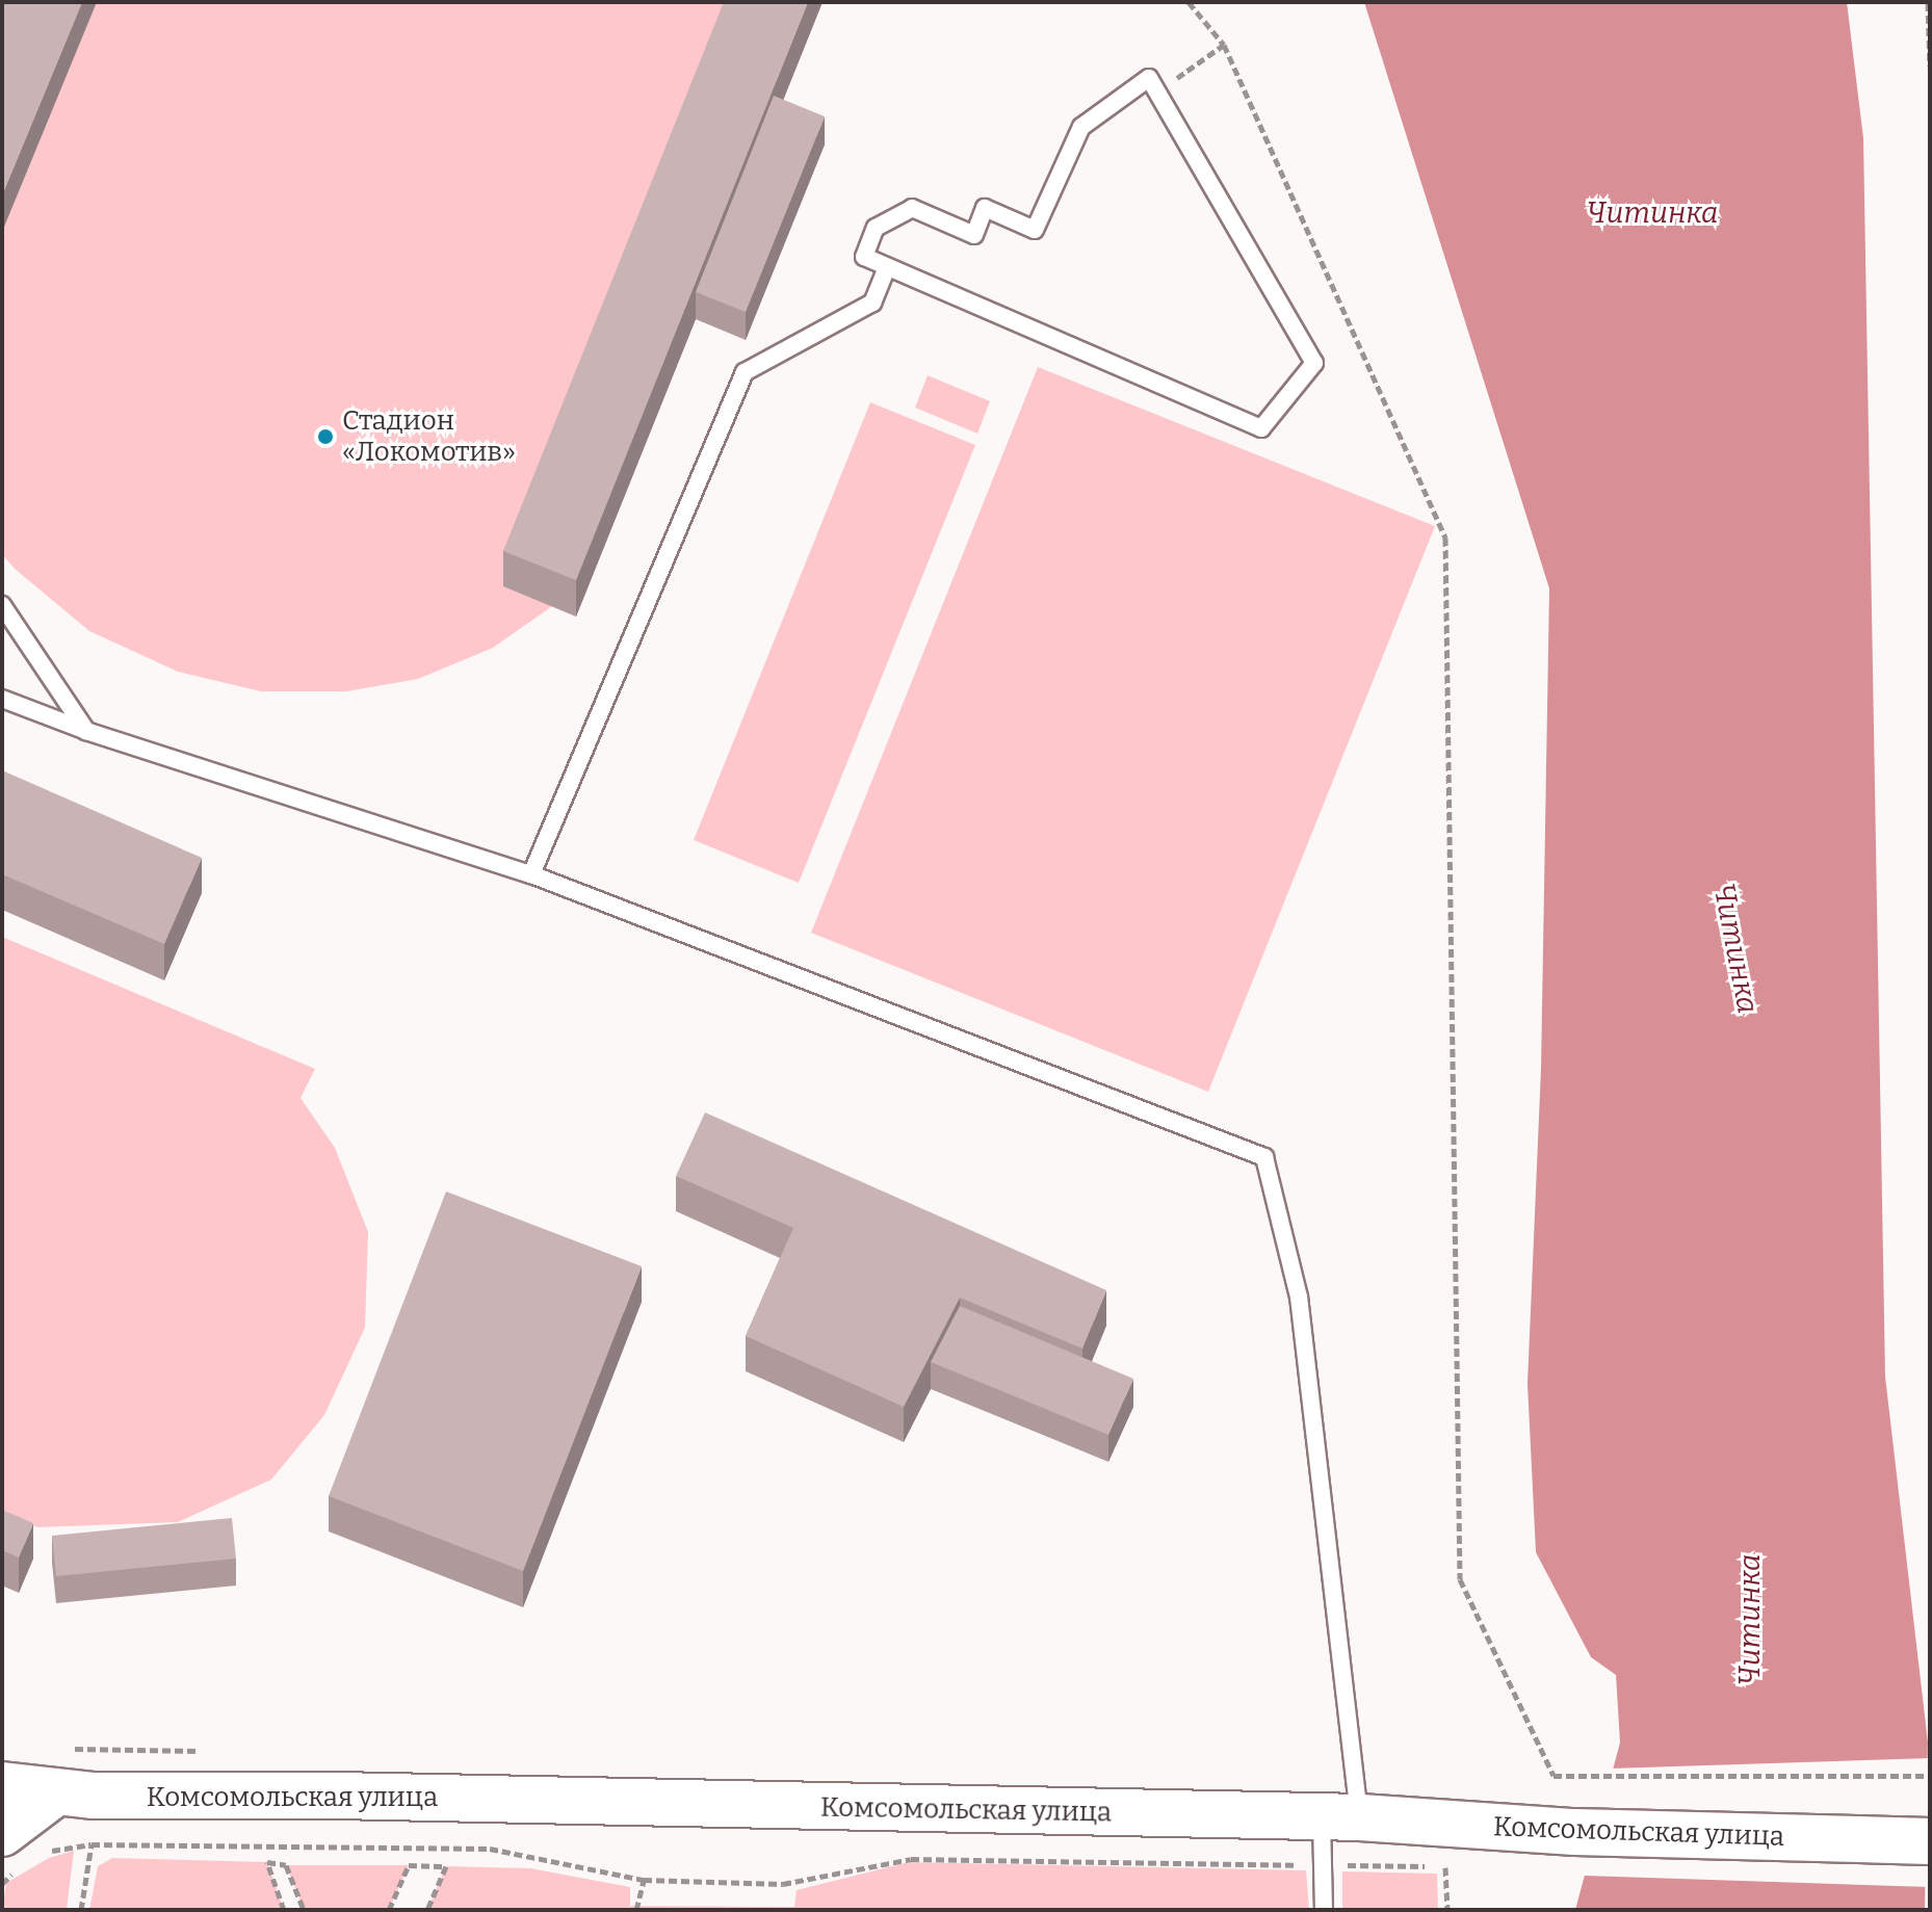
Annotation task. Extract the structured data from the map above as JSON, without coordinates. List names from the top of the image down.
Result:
{
  "streets": {
    "main road": ["Комсомольская улица"]
  },
  "water": ["Читинка"],
  "places": ["Стадион «Локомотив»"]
}
